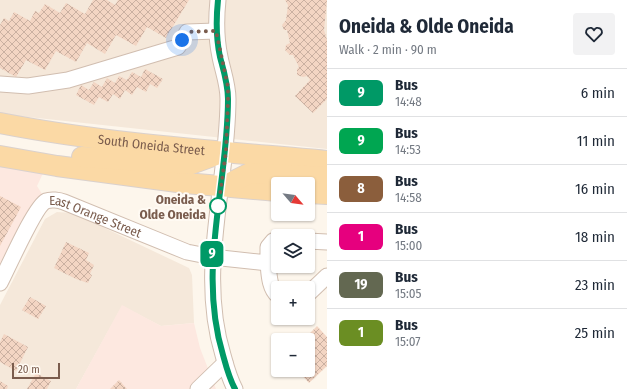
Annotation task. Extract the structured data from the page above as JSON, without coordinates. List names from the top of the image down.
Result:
{
  "streets": {
    "main road": ["South Oneida Street"],
    "street": ["East Orange Street"]
  },
  "places": ["Oneida & Olde Oneida"],
  "lines": ["bus line 9"],
  "scale_bar": "20 m",
  "north": "bottom right",
  "page": {
    "on_map": "9",
    "heading": ["Oneida & Olde Oneida", "Walk · 2 min · 90 m"],
    "list": [
      {
        "mark": "9",
        "name": "Bus",
        "note": "14:48",
        "value": "6 min"
      },
      {
        "mark": "9",
        "name": "Bus",
        "note": "14:53",
        "value": "11 min"
      },
      {
        "mark": "8",
        "name": "Bus",
        "note": "14:58",
        "value": "16 min"
      },
      {
        "mark": "1",
        "name": "Bus",
        "note": "15:00",
        "value": "18 min"
      },
      {
        "mark": "19",
        "name": "Bus",
        "note": "15:05",
        "value": "23 min"
      },
      {
        "mark": "1",
        "name": "Bus",
        "note": "15:07",
        "value": "25 min"
      }
    ],
    "map_buttons": ["+", "−"],
    "scale": "20 m"
  }
}
